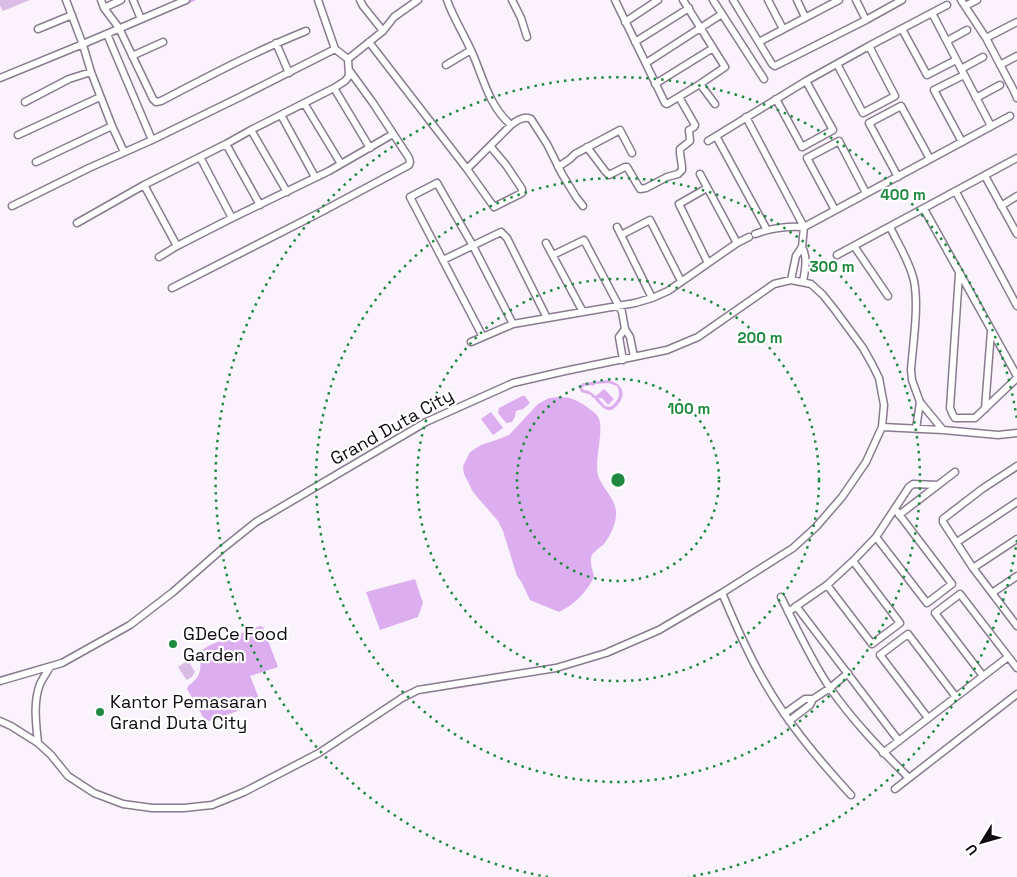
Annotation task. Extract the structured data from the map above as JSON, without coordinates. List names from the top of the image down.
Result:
{
  "streets": {
    "street": ["Grand Duta City"]
  },
  "places": ["GDeCe Food Garden", "Kantor Pemasaran Grand Duta City"],
  "north": "bottom left",
  "rings": [
    "400 m",
    "300 m",
    "200 m",
    "100 m"
  ]
}
